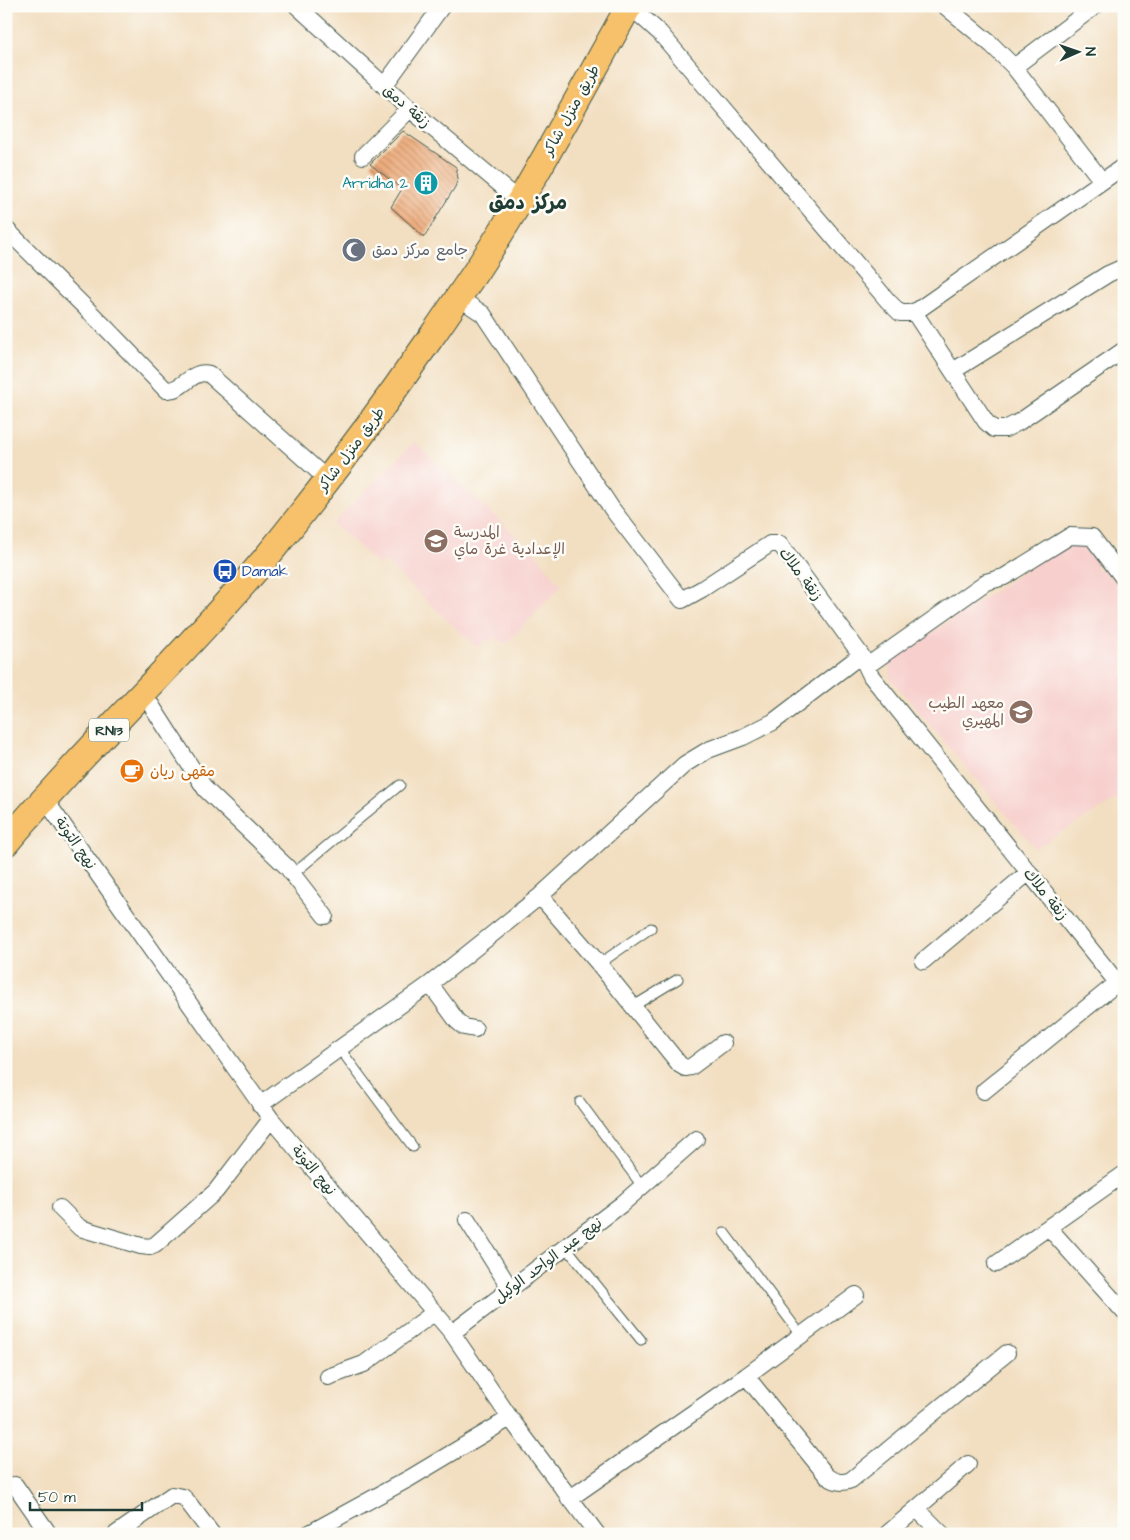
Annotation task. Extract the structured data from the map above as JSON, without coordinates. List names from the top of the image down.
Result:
{
  "streets": {
    "main road": ["طريق منزل شاكر", "RN13"],
    "street": [
      "زنقة دمق",
      "زنقة ملاك",
      "نهج التوتة",
      "نهج عبد الواحد الوكيل"
    ]
  },
  "crossings": [
    ["زنقة دمق", "طريق منزل شاكر"],
    ["طريق منزل شاكر", "زنقة ملاك"],
    ["طريق منزل شاكر", "نهج التوتة"],
    ["نهج التوتة", "نهج عبد الواحد الوكيل"]
  ],
  "districts": ["مركز دمق"],
  "places": {
    "building": ["Arridha 2"],
    "mosque": ["جامع مركز دمق"],
    "school or university": ["المدرسة الإعدادية غرة ماي", "معهد الطيب المهيري"],
    "bus stop": ["Damak"],
    "cafe": ["مقهى ريان"]
  },
  "scale_bar": "50 m",
  "north": "right"
}
